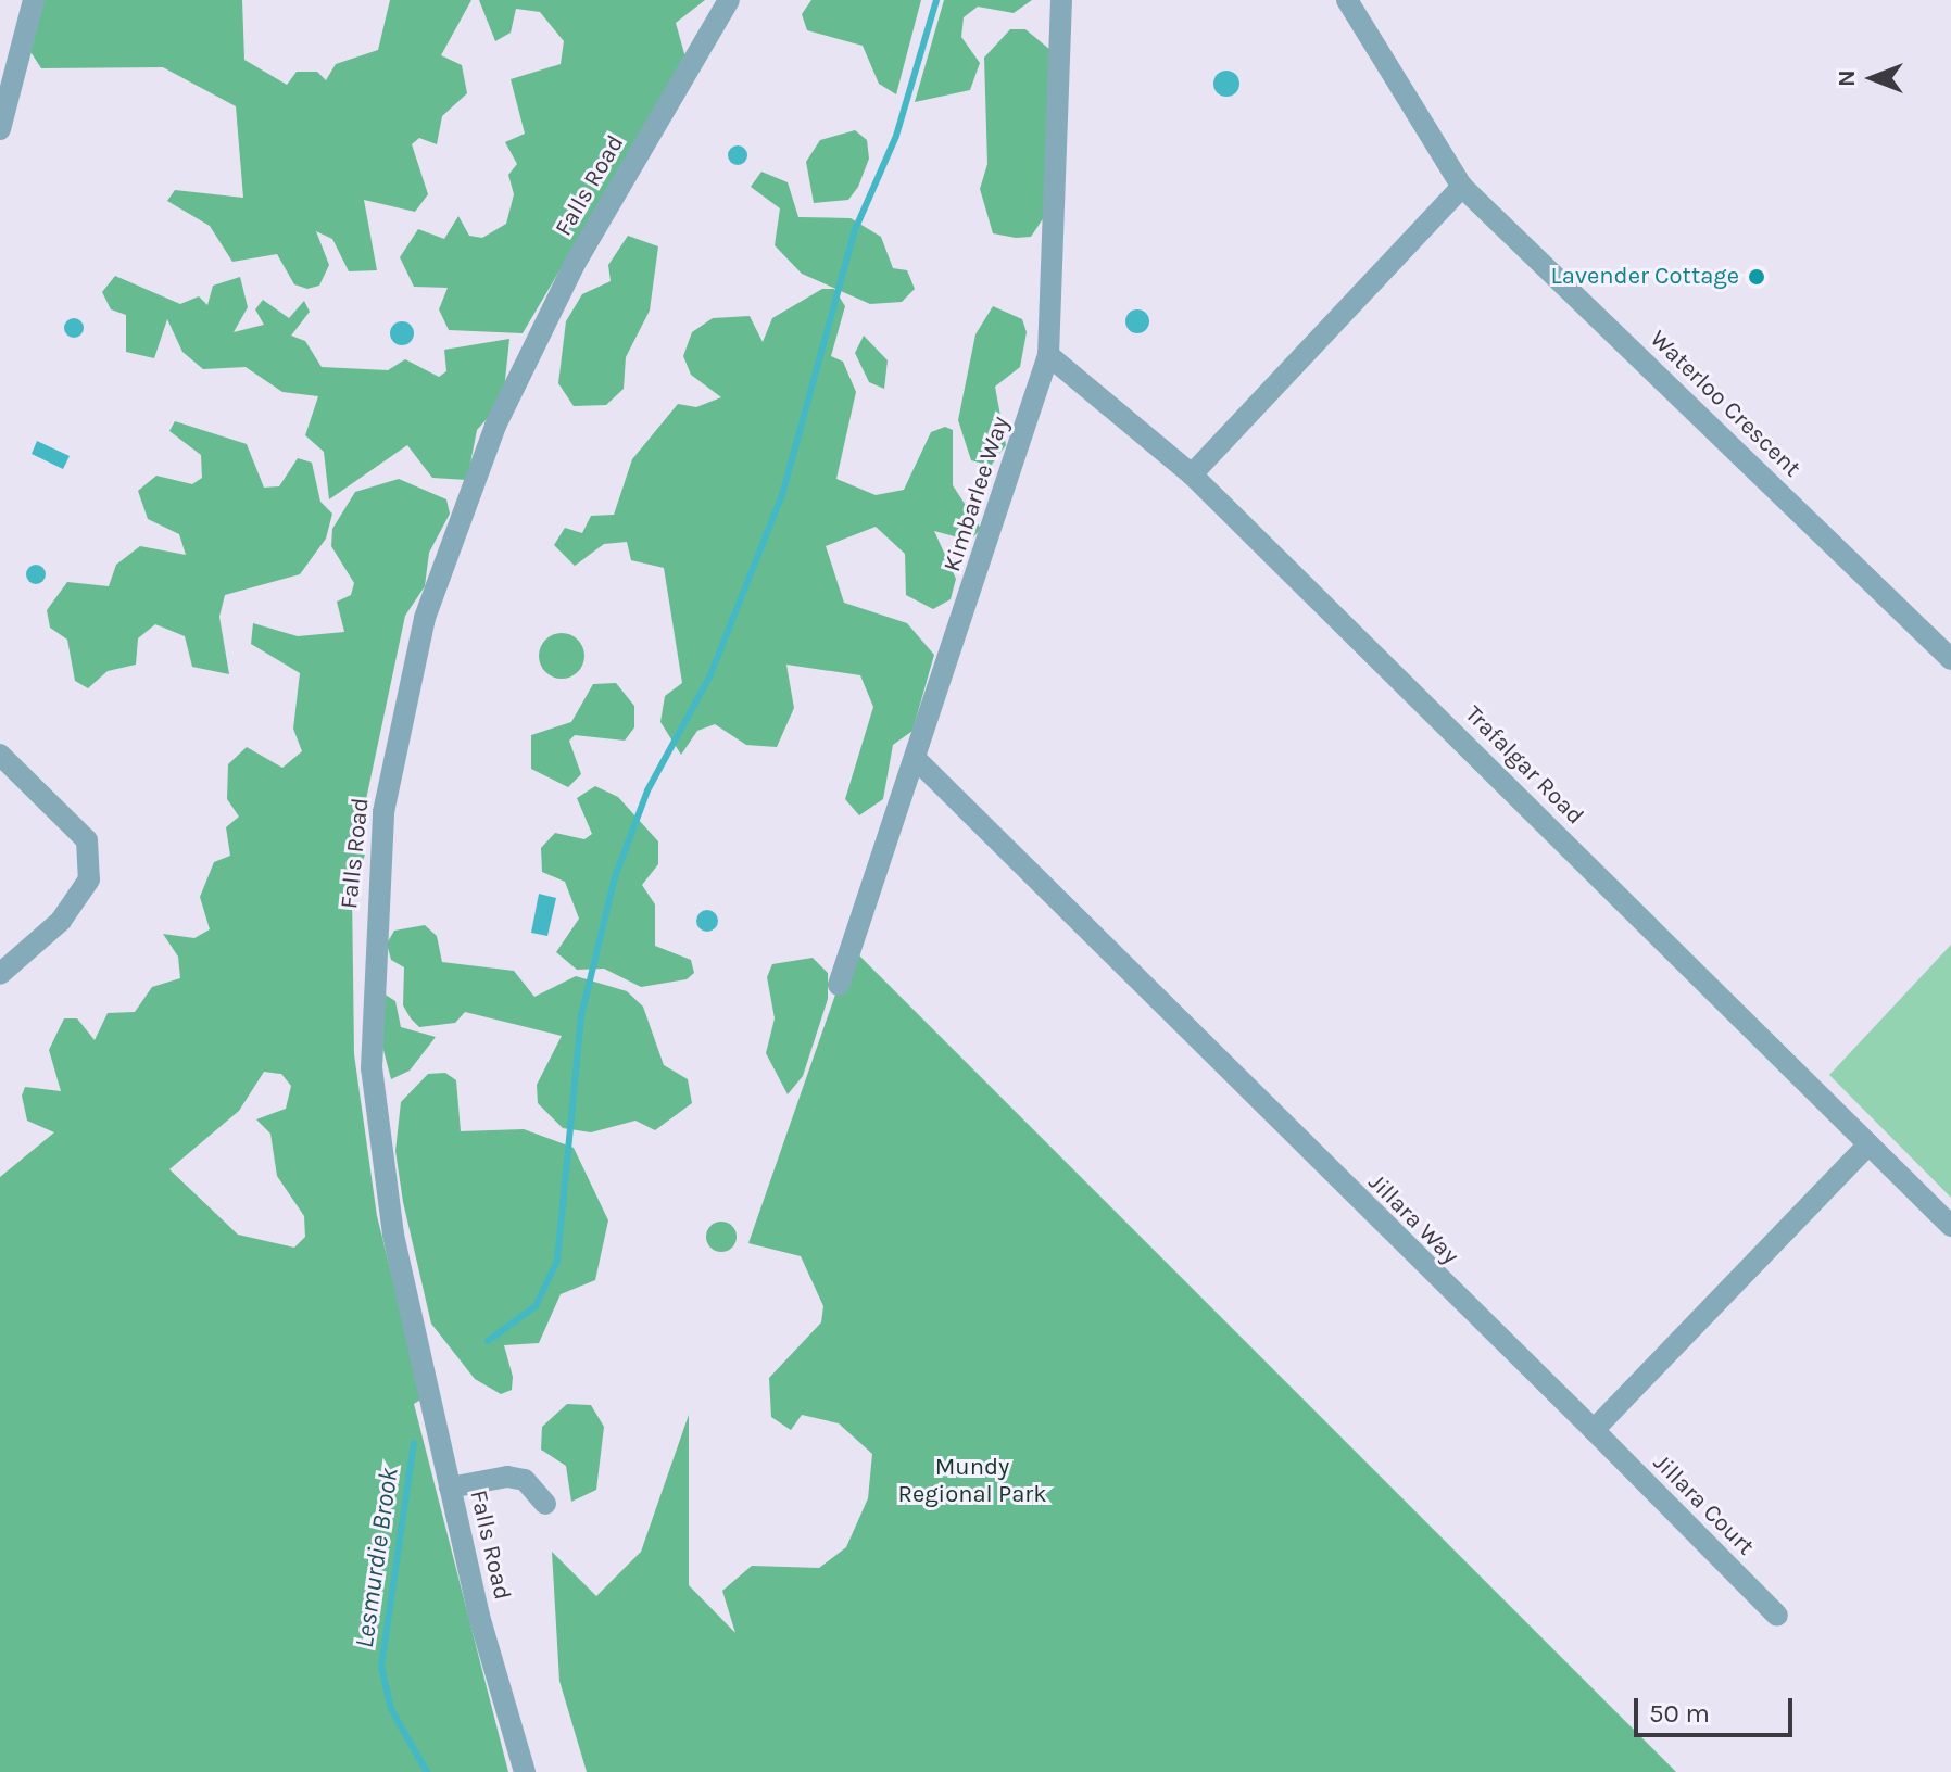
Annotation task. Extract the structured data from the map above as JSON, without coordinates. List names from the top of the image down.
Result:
{
  "streets": {
    "street": [
      "Falls Road",
      "Waterloo Crescent",
      "Kimbarlee Way",
      "Trafalgar Road",
      "Jillara Way",
      "Jillara Court"
    ]
  },
  "crossings": [
    ["Kimbarlee Way", "Trafalgar Road"],
    ["Kimbarlee Way", "Jillara Way"],
    ["Jillara Way", "Jillara Court"]
  ],
  "water": ["Lesmurdie Brook"],
  "parks": ["Mundy Regional Park"],
  "places": ["Lavender Cottage"],
  "scale_bar": "50 m",
  "north": "left"
}
